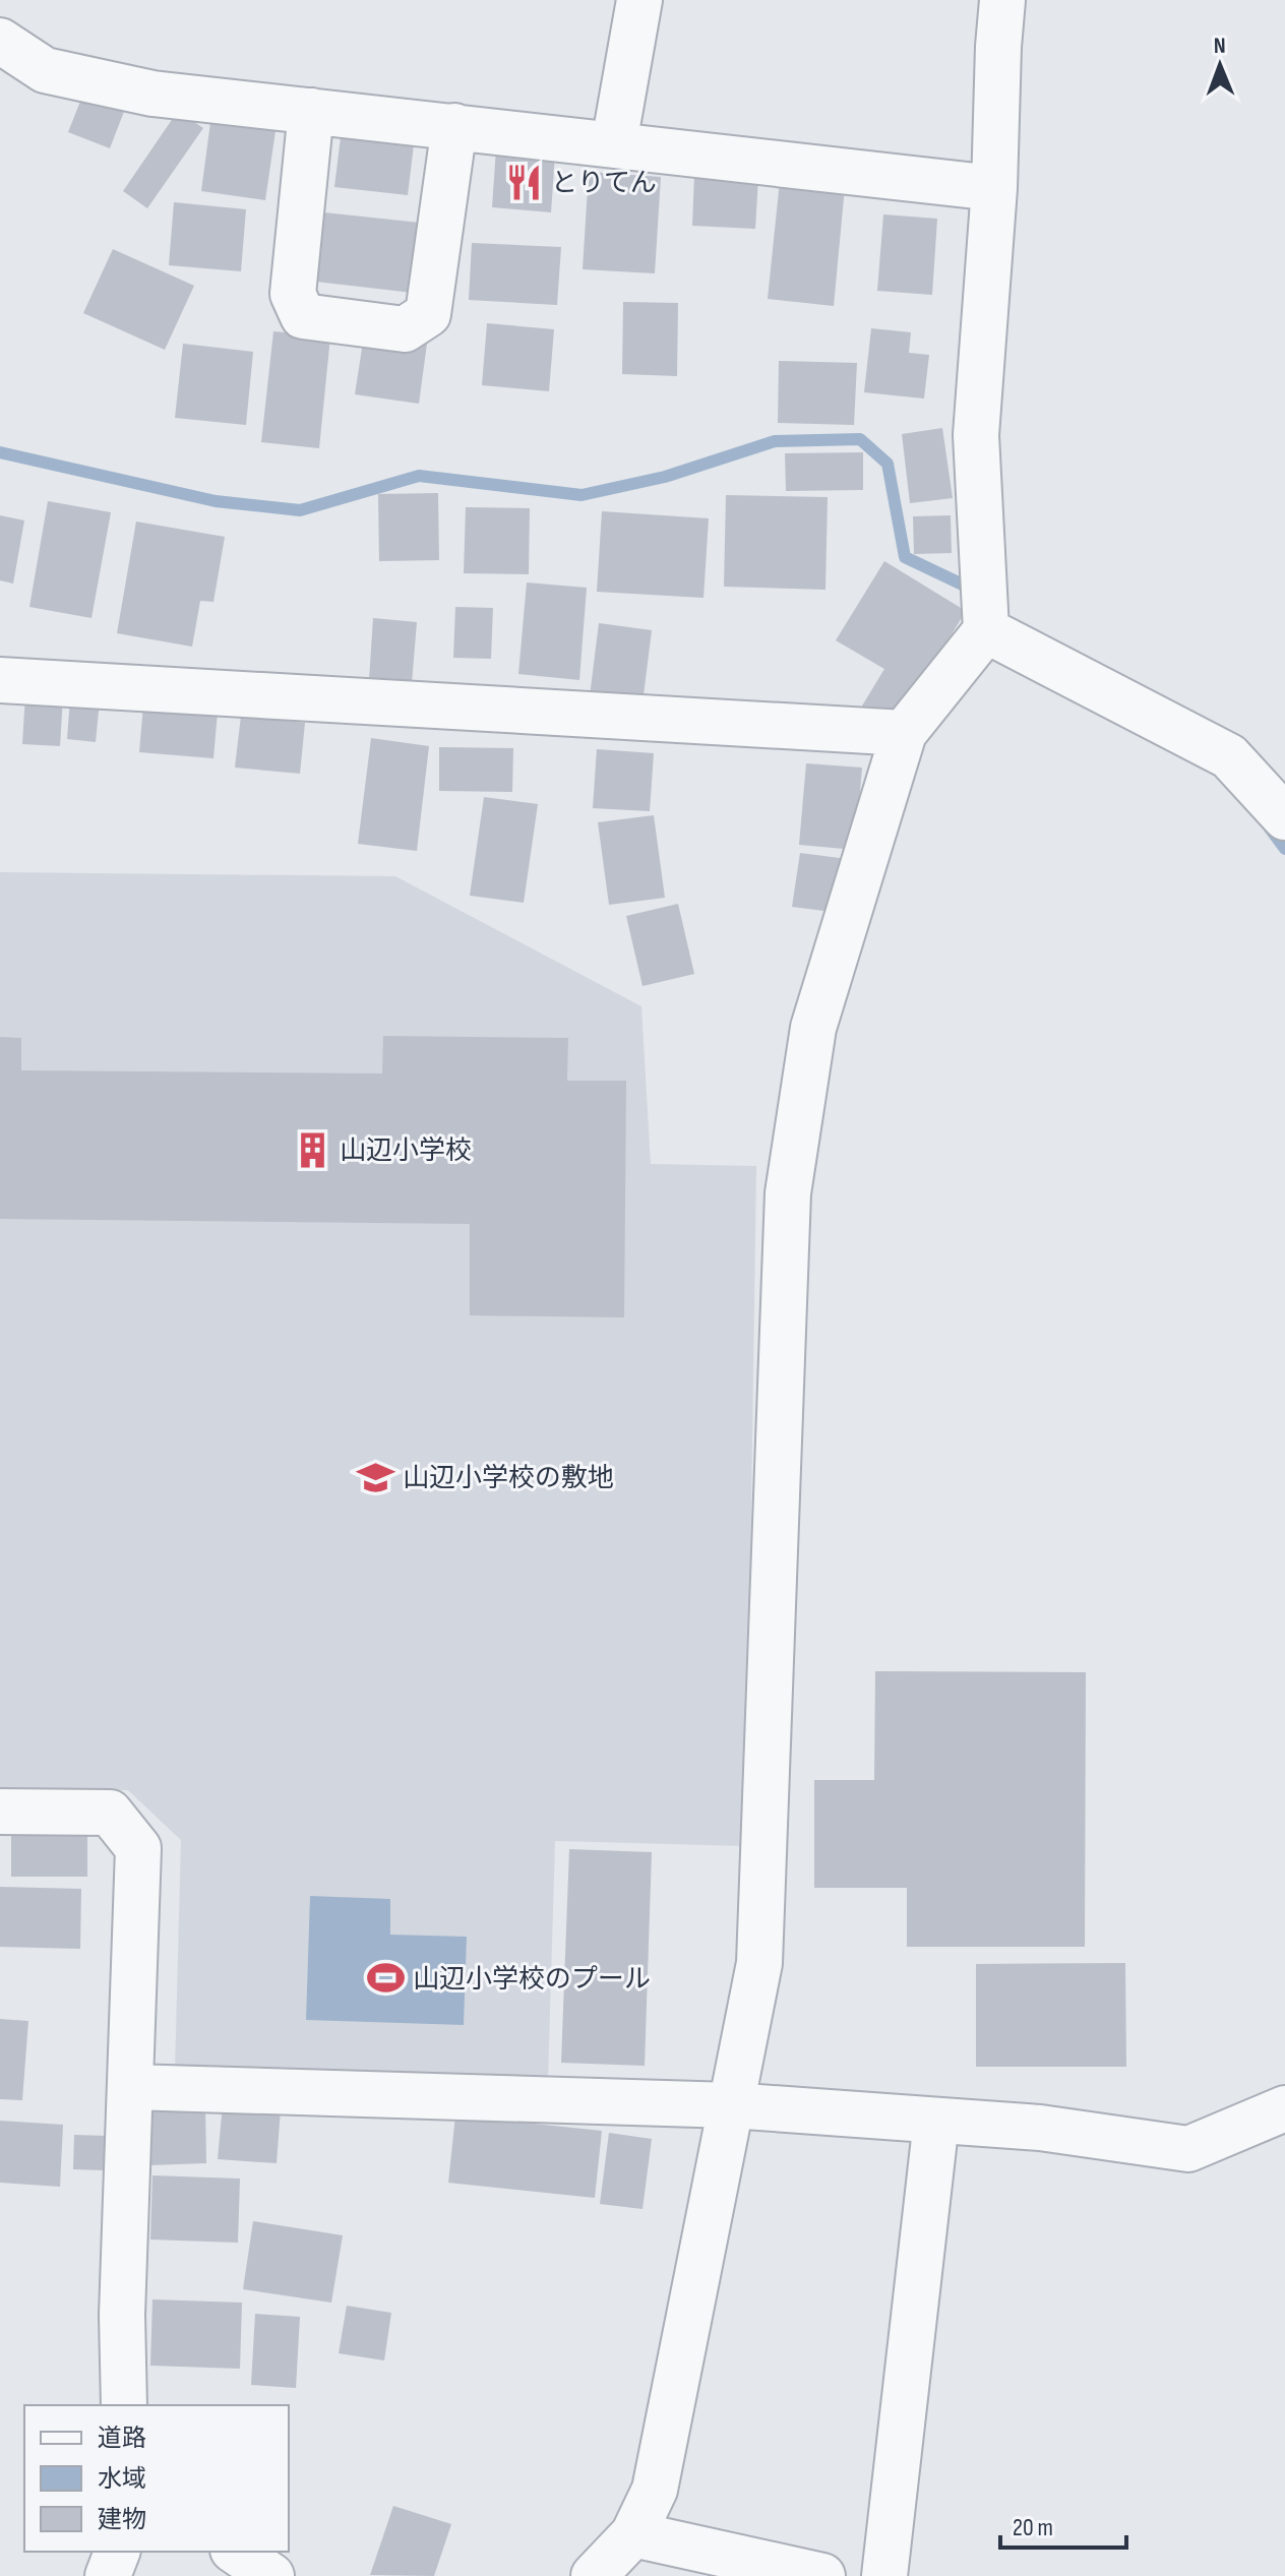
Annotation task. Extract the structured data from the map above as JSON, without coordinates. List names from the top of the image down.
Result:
{
  "places": {
    "restaurant": ["とりてん"],
    "building": ["山辺小学校"],
    "school or university": ["山辺小学校の敷地"],
    "sports": ["山辺小学校のプール"]
  },
  "legend": ["道路", "水域", "建物"],
  "scale_bar": "20 m",
  "north": "top"
}
